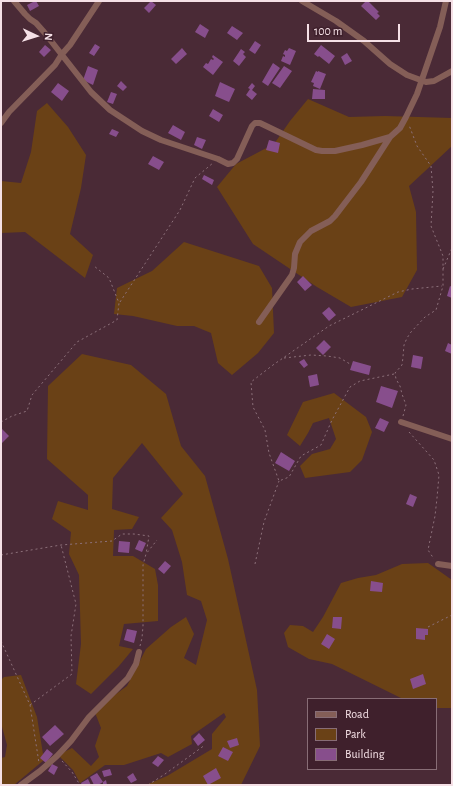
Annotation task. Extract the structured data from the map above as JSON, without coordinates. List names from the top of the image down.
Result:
{
  "legend": ["Road", "Park", "Building"],
  "scale_bar": "100 m",
  "north": "right"
}
